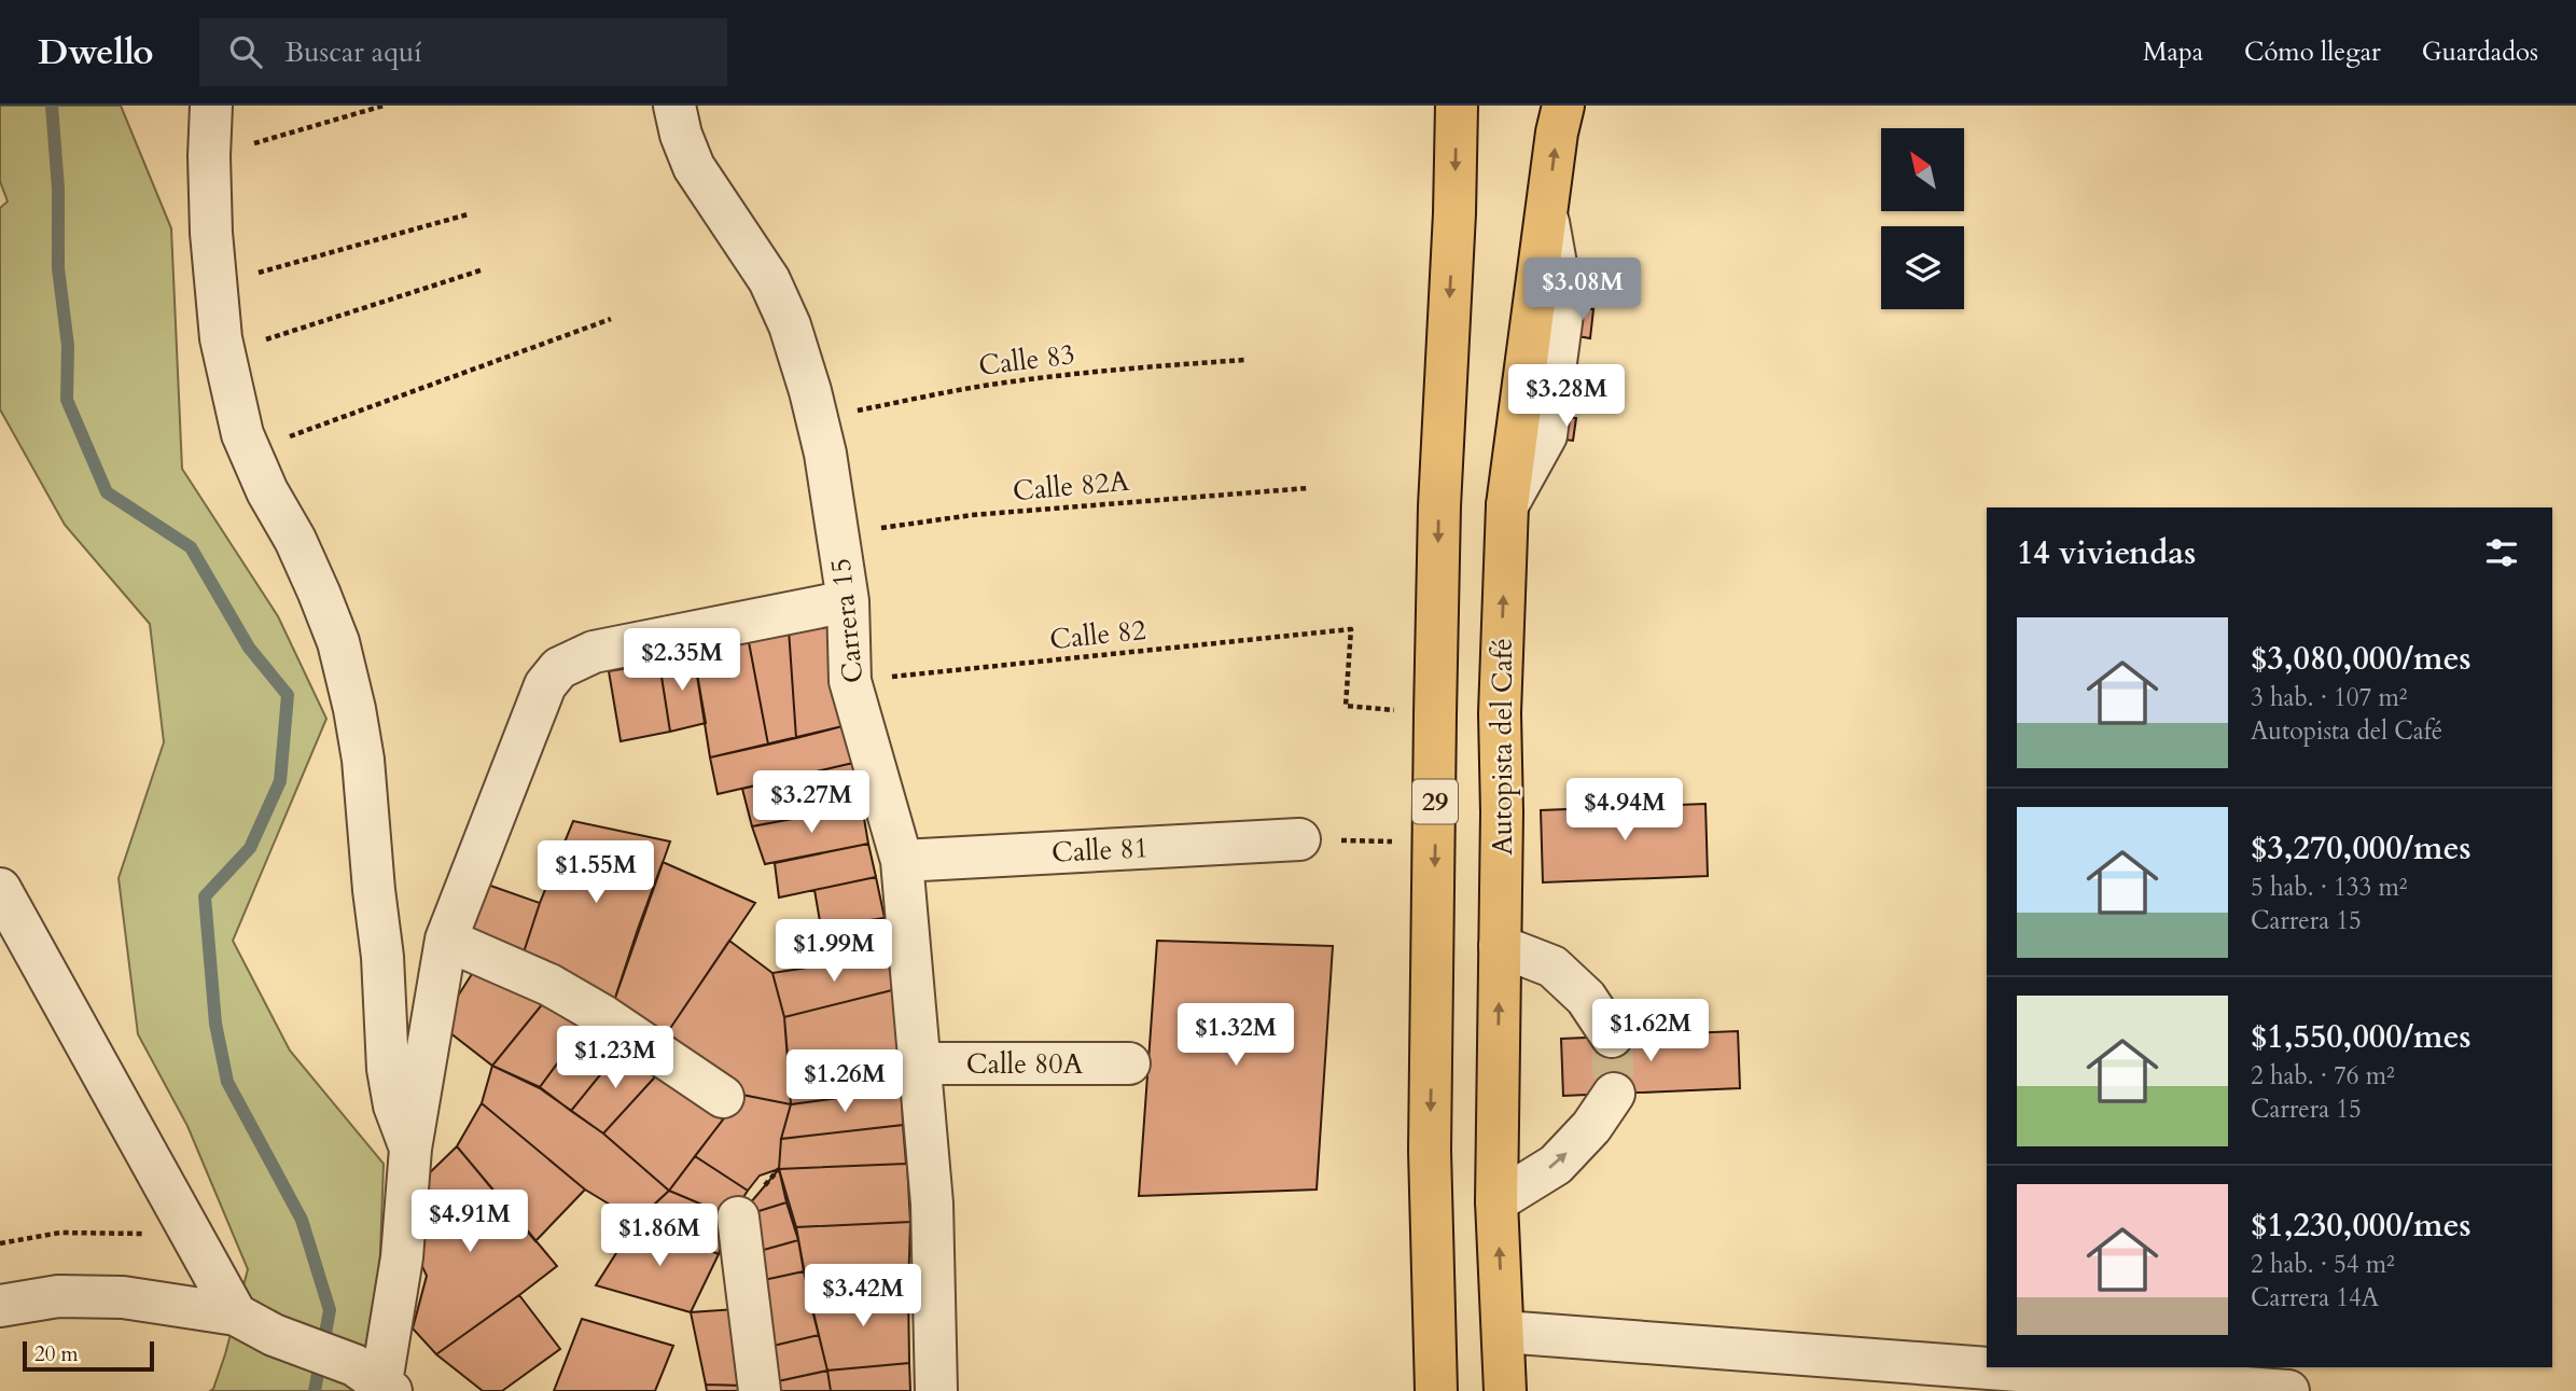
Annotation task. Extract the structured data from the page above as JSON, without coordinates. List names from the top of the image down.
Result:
{
  "streets": {
    "highway": ["Autopista del Café", "29"],
    "street": ["Carrera 15", "Calle 81", "Calle 80A"],
    "path": ["Calle 83", "Calle 82A", "Calle 82"]
  },
  "crossings": [
    ["Calle 83", "Carrera 15"],
    ["Calle 82A", "Carrera 15"],
    ["Carrera 15", "Calle 82"],
    ["Carrera 15", "Calle 81"],
    ["Carrera 15", "Calle 80A"],
    ["Calle 82", "29"]
  ],
  "scale_bar": "20 m",
  "north": "top left",
  "page": {
    "header": "Dwello",
    "search": "Buscar aquí",
    "nav": ["Mapa", "Cómo llegar", "Guardados"],
    "price": [
      "$3.08M",
      "$3.28M",
      "$2.35M",
      "$3.27M",
      "$4.94M",
      "$1.55M",
      "$1.99M",
      "$1.62M",
      "$1.32M",
      "$1.23M",
      "$1.26M",
      "$4.91M",
      "$1.86M",
      "$3.42M"
    ],
    "heading": "14 viviendas",
    "list": [
      {
        "name": "$3,080,000/mes",
        "note": "3 hab. · 107 m² · Autopista del Café"
      },
      {
        "name": "$3,270,000/mes",
        "note": "5 hab. · 133 m² · Carrera 15"
      },
      {
        "name": "$1,550,000/mes",
        "note": "2 hab. · 76 m² · Carrera 15"
      },
      {
        "name": "$1,230,000/mes",
        "note": "2 hab. · 54 m² · Carrera 14A"
      }
    ],
    "scale": "20 m"
  }
}
